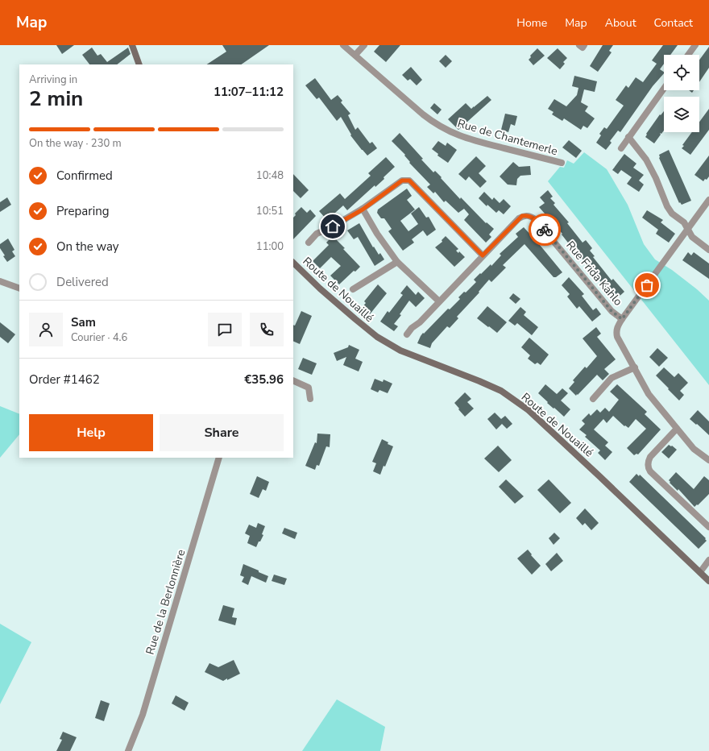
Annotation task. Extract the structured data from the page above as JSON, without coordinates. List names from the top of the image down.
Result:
{
  "streets": {
    "street": [
      "Rue de Chantemerle",
      "Rue Frida Kahlo",
      "Route de Nouaillé",
      "Rue de la Berlonnière"
    ]
  },
  "page": {
    "header": "Map",
    "nav": [
      "Home",
      "Map",
      "About",
      "Contact"
    ],
    "heading": ["2 min", "Arriving in", "11:07–11:12"],
    "panel": [
      "Sam",
      "Courier · 4.6",
      "Order #1462",
      "€35.96"
    ],
    "bar": "On the way · 230 m",
    "list": [
      ["Confirmed", "10:48"],
      ["Preparing", "10:51"],
      ["On the way", "11:00"],
      "Delivered"
    ],
    "buttons": ["Help", "Share"]
  }
}
